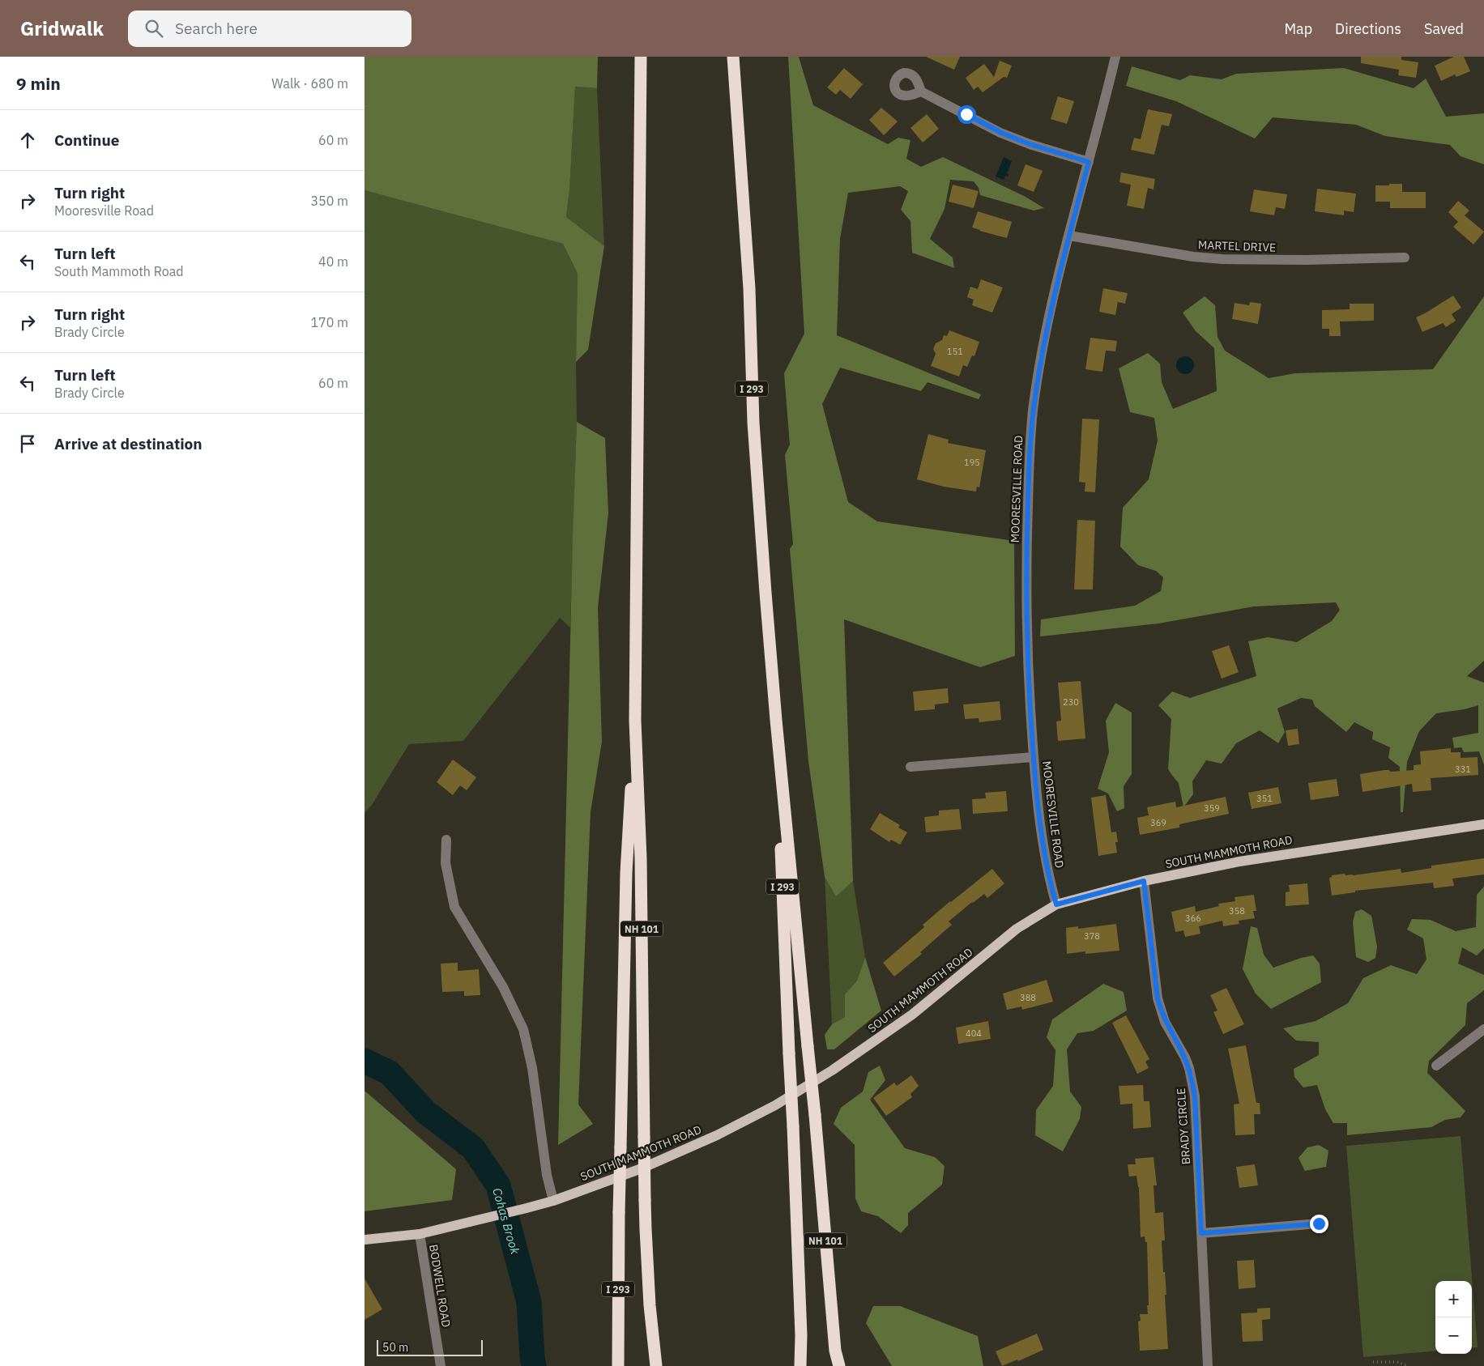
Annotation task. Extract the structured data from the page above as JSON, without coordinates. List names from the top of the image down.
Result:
{
  "streets": {
    "highway": ["I 293", "NH 101"],
    "main road": ["SOUTH MAMMOTH ROAD"],
    "street": [
      "MARTEL DRIVE",
      "MOORESVILLE ROAD",
      "BRADY CIRCLE",
      "BODWELL ROAD"
    ]
  },
  "crossings": [
    ["MARTEL DRIVE", "MOORESVILLE ROAD"],
    ["I 293", "NH 101"],
    ["MOORESVILLE ROAD", "SOUTH MAMMOTH ROAD"],
    ["SOUTH MAMMOTH ROAD", "BRADY CIRCLE"],
    ["SOUTH MAMMOTH ROAD", "BODWELL ROAD"]
  ],
  "water": ["Cohas Brook"],
  "house_numbers": [
    "151",
    "195",
    "230",
    "331",
    "351",
    "359",
    "369",
    "358",
    "366",
    "378",
    "388",
    "404"
  ],
  "scale_bar": "50 m",
  "page": {
    "header": "Gridwalk",
    "search": "Search here",
    "nav": ["Map", "Directions", "Saved"],
    "heading": ["9 min", "Walk · 680 m"],
    "list": [
      ["Continue", "60 m"],
      ["Turn right", "Mooresville Road", "350 m"],
      ["Turn left", "South Mammoth Road", "40 m"],
      ["Turn right", "Brady Circle", "170 m"],
      ["Turn left", "Brady Circle", "60 m"],
      "Arrive at destination"
    ],
    "map_buttons": ["+", "−"],
    "scale": "50 m"
  }
}
